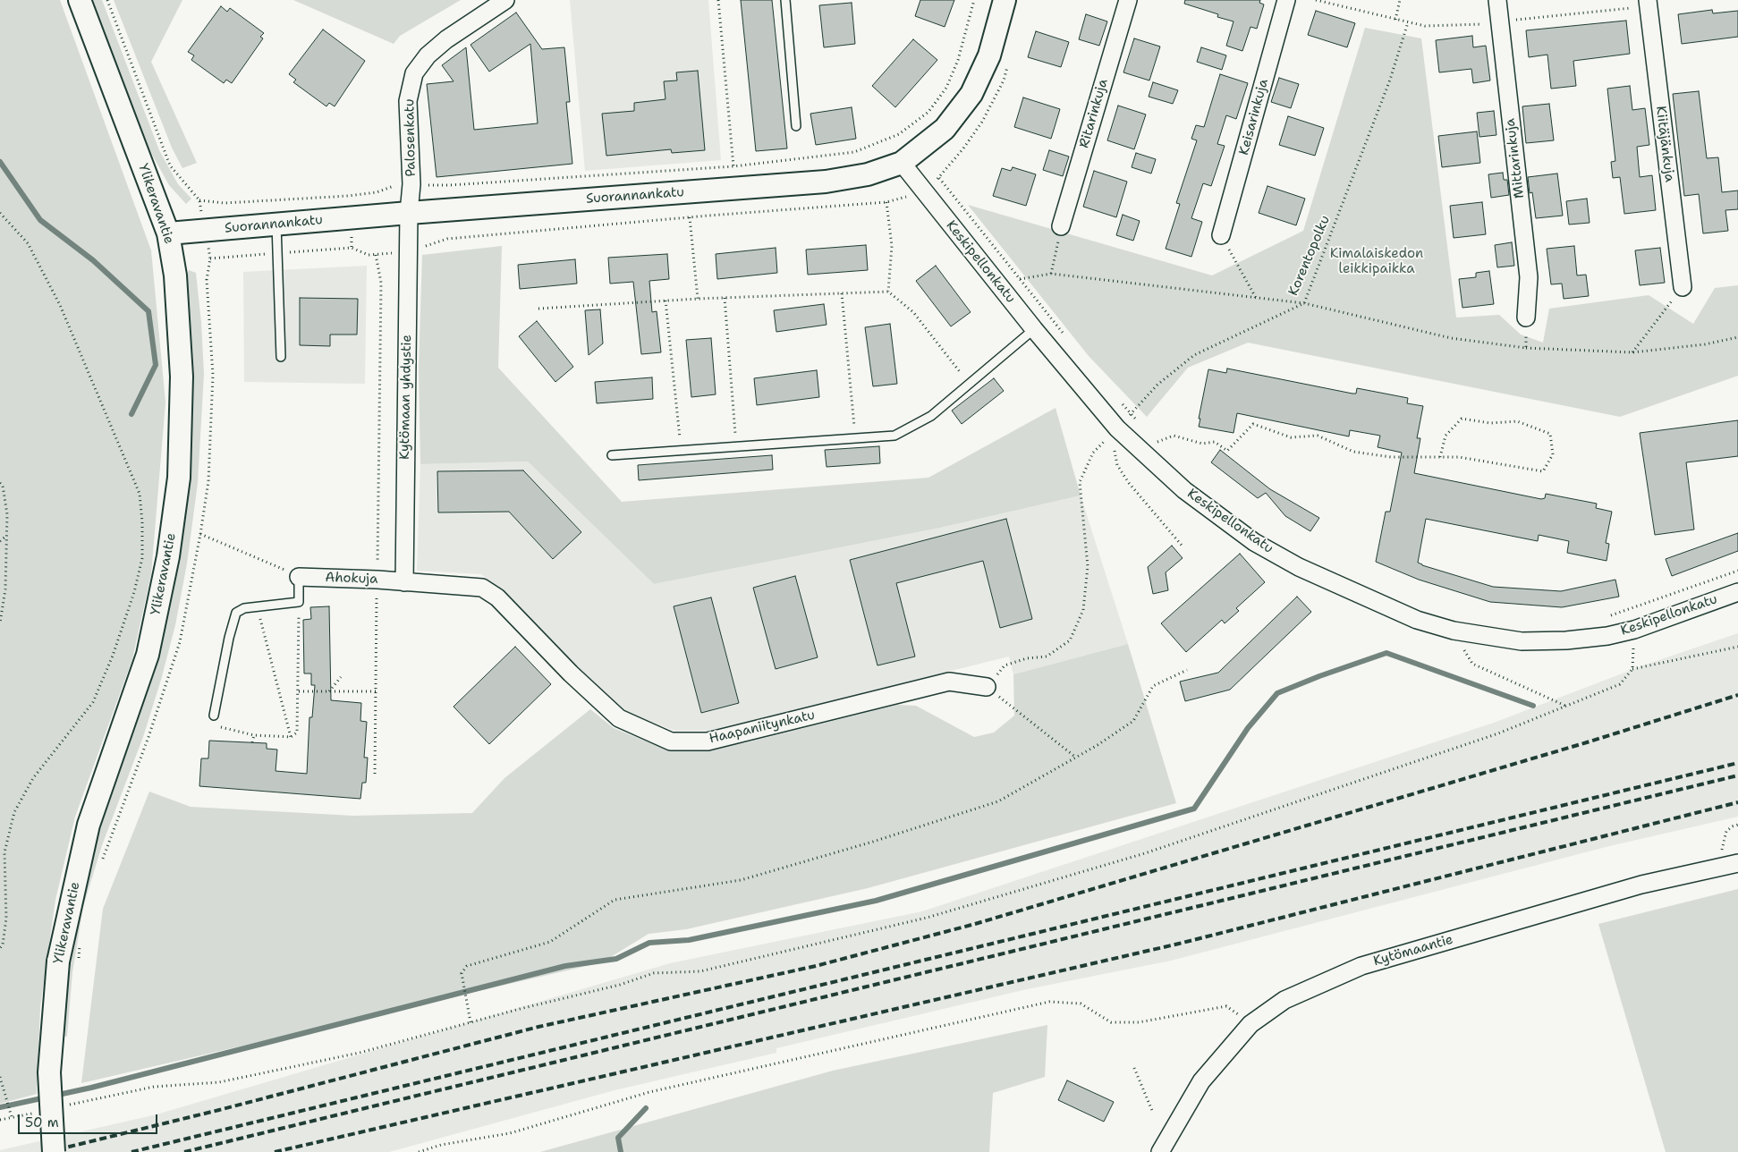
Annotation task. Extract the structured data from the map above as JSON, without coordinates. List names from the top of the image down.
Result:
{
  "streets": {
    "street": [
      "Ritarinkuja",
      "Keisarinkuja",
      "Palosenkatu",
      "Kiitäjänkuja",
      "Mittarinkuja",
      "Suorannankatu",
      "Ylikeravantie",
      "Keskipellonkatu",
      "Kytömaan yhdystie",
      "Ahokuja",
      "Haapaniitynkatu",
      "Kytömaantie"
    ],
    "path": ["Korentopolku"]
  },
  "crossings": [
    ["Palosenkatu", "Suorannankatu"],
    ["Palosenkatu", "Kytömaan yhdystie"],
    ["Suorannankatu", "Ylikeravantie"],
    ["Suorannankatu", "Keskipellonkatu"],
    ["Suorannankatu", "Kytömaan yhdystie"],
    ["Korentopolku", "Keskipellonkatu"],
    ["Korentopolku", "Haapaniitynkatu"],
    ["Kytömaan yhdystie", "Ahokuja"],
    ["Kytömaan yhdystie", "Haapaniitynkatu"],
    ["Ahokuja", "Haapaniitynkatu"]
  ],
  "parks": ["Kimalaiskedon leikkipaikka"],
  "scale_bar": "50 m"
}
